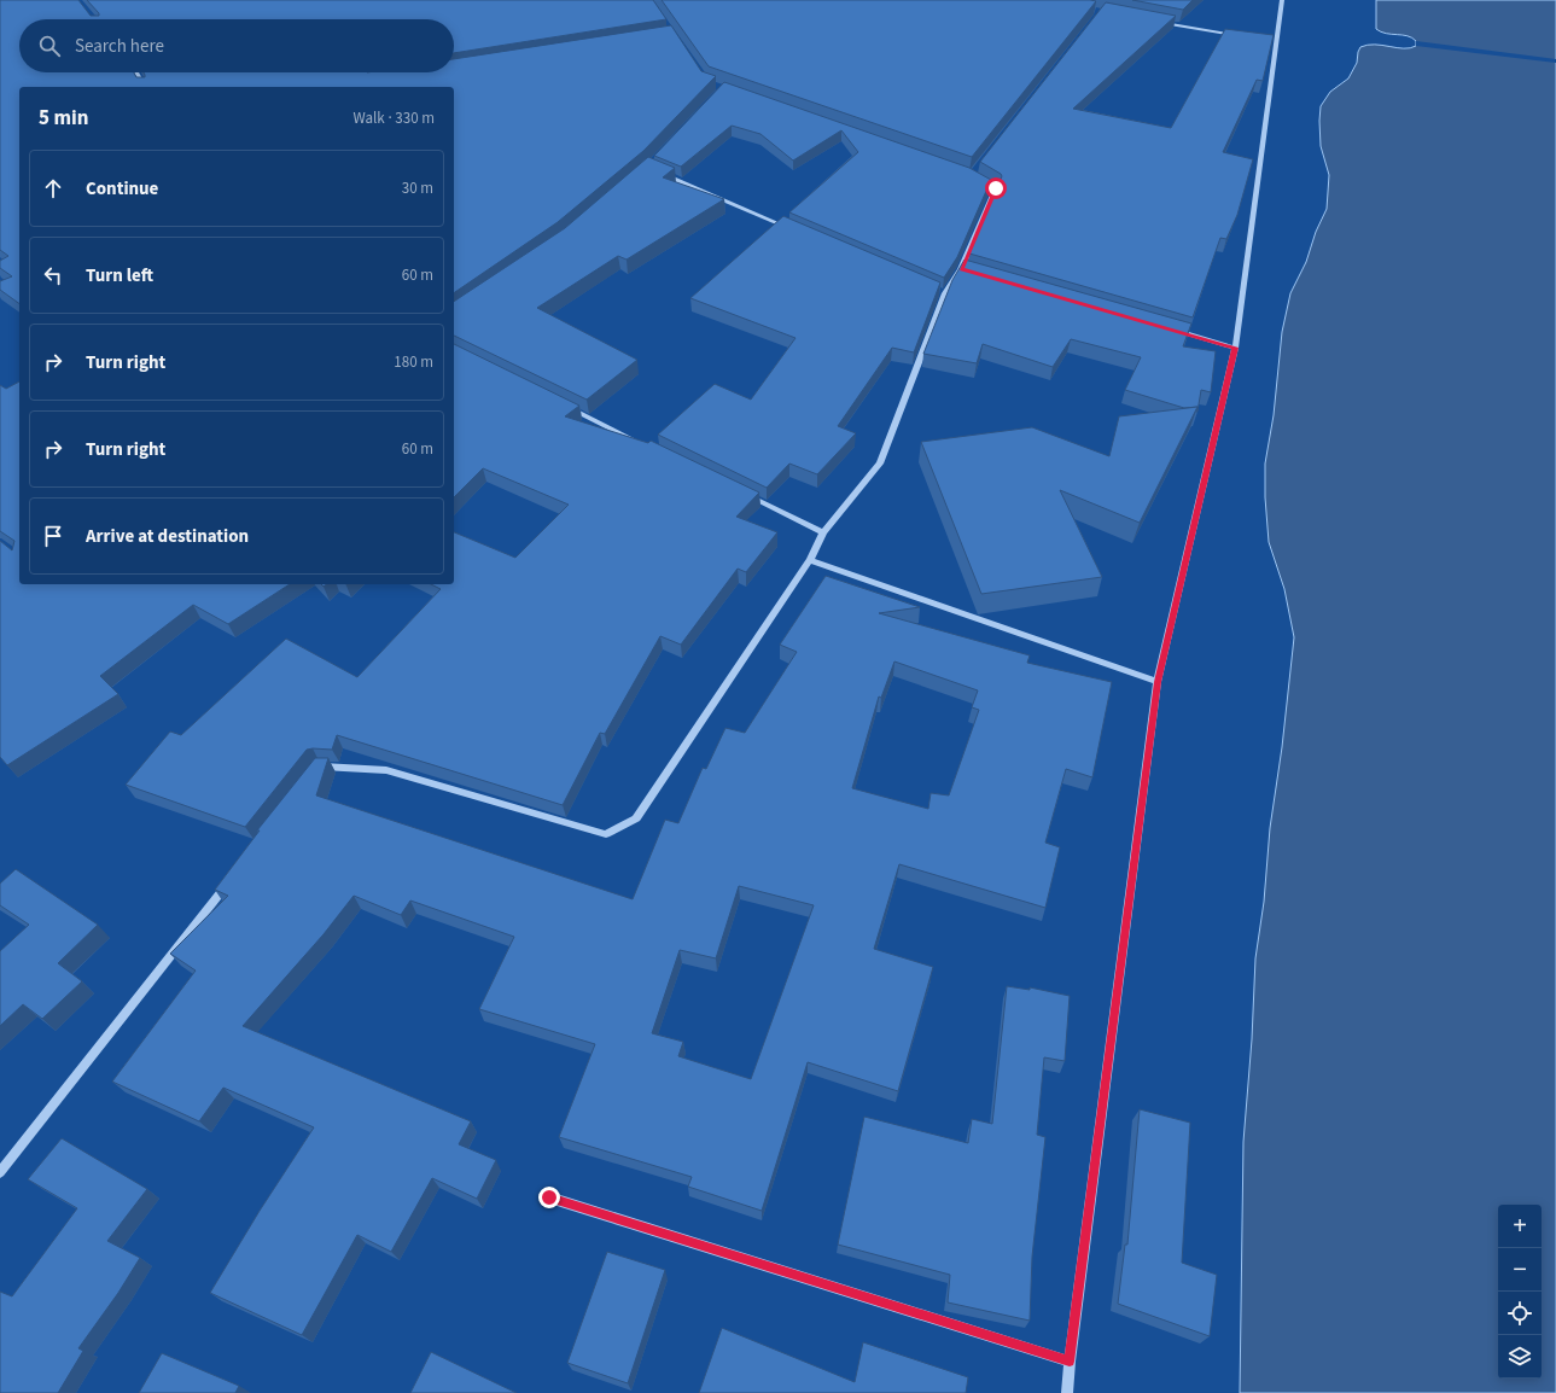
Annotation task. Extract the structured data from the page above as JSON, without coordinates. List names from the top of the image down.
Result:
{
  "page": {
    "search": "Search here",
    "heading": ["5 min", "Walk · 330 m"],
    "list": [
      ["Continue", "30 m"],
      ["Turn left", "60 m"],
      ["Turn right", "180 m"],
      ["Turn right", "60 m"],
      "Arrive at destination"
    ],
    "map_buttons": ["+", "−"]
  }
}
